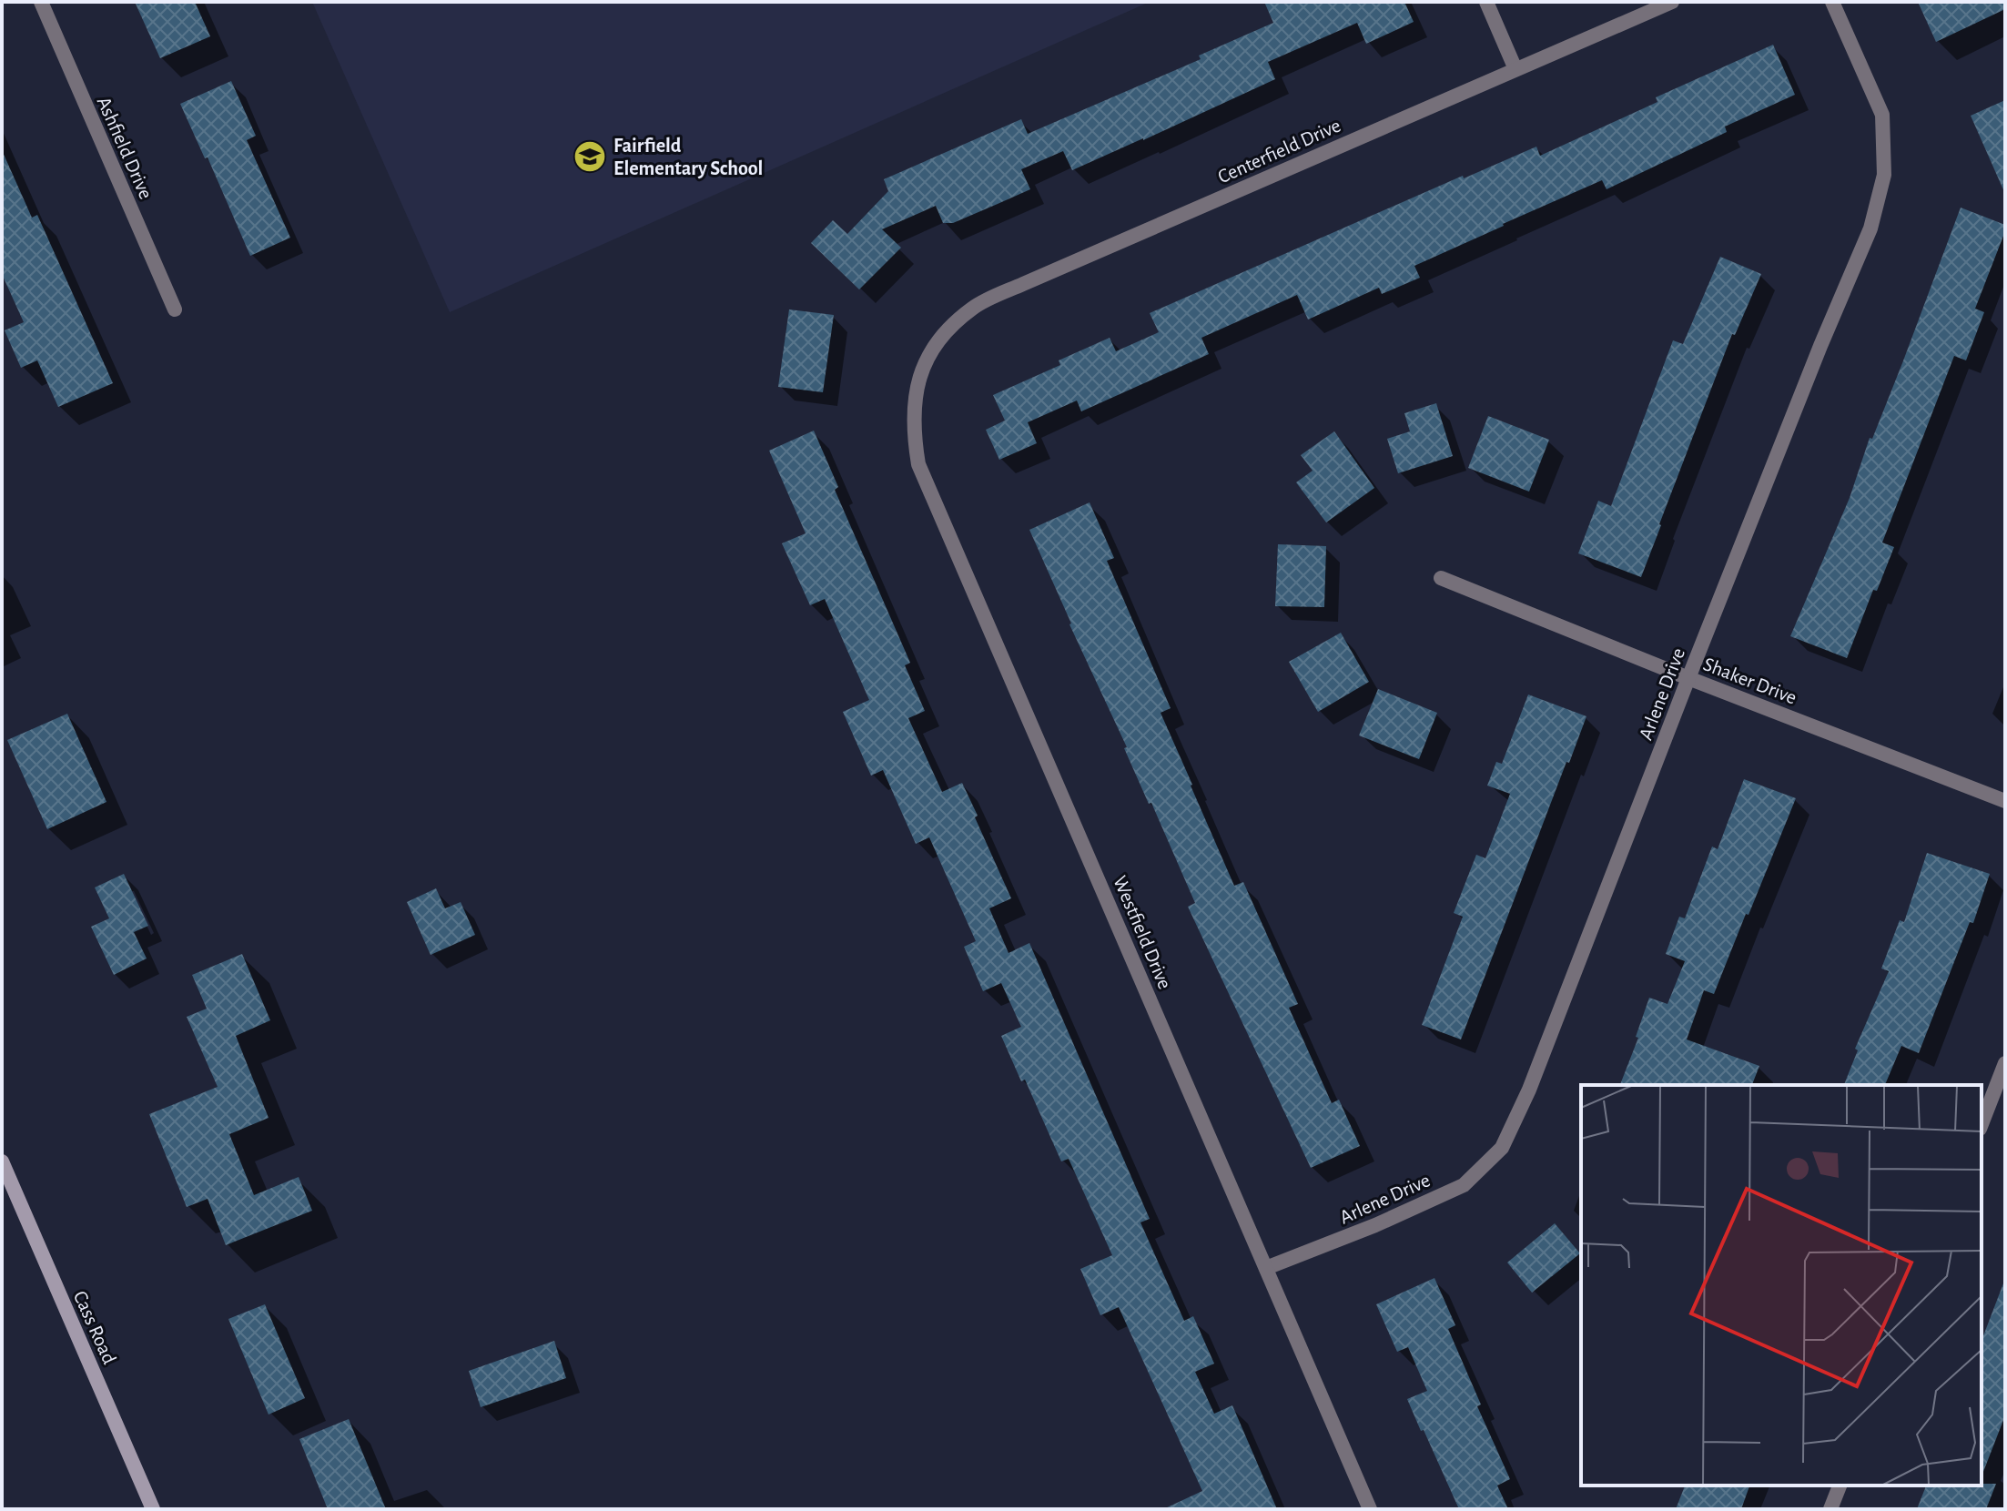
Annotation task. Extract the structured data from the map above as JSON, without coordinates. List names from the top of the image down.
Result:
{
  "streets": {
    "street": [
      "Ashfield Drive",
      "Centerfield Drive",
      "Shaker Drive",
      "Arlene Drive",
      "Westfield Drive",
      "Cass Road"
    ]
  },
  "crossings": [
    ["Centerfield Drive", "Westfield Drive"],
    ["Shaker Drive", "Arlene Drive"],
    ["Arlene Drive", "Westfield Drive"]
  ],
  "places": {
    "school or university": ["Fairfield Elementary School"]
  }
}
